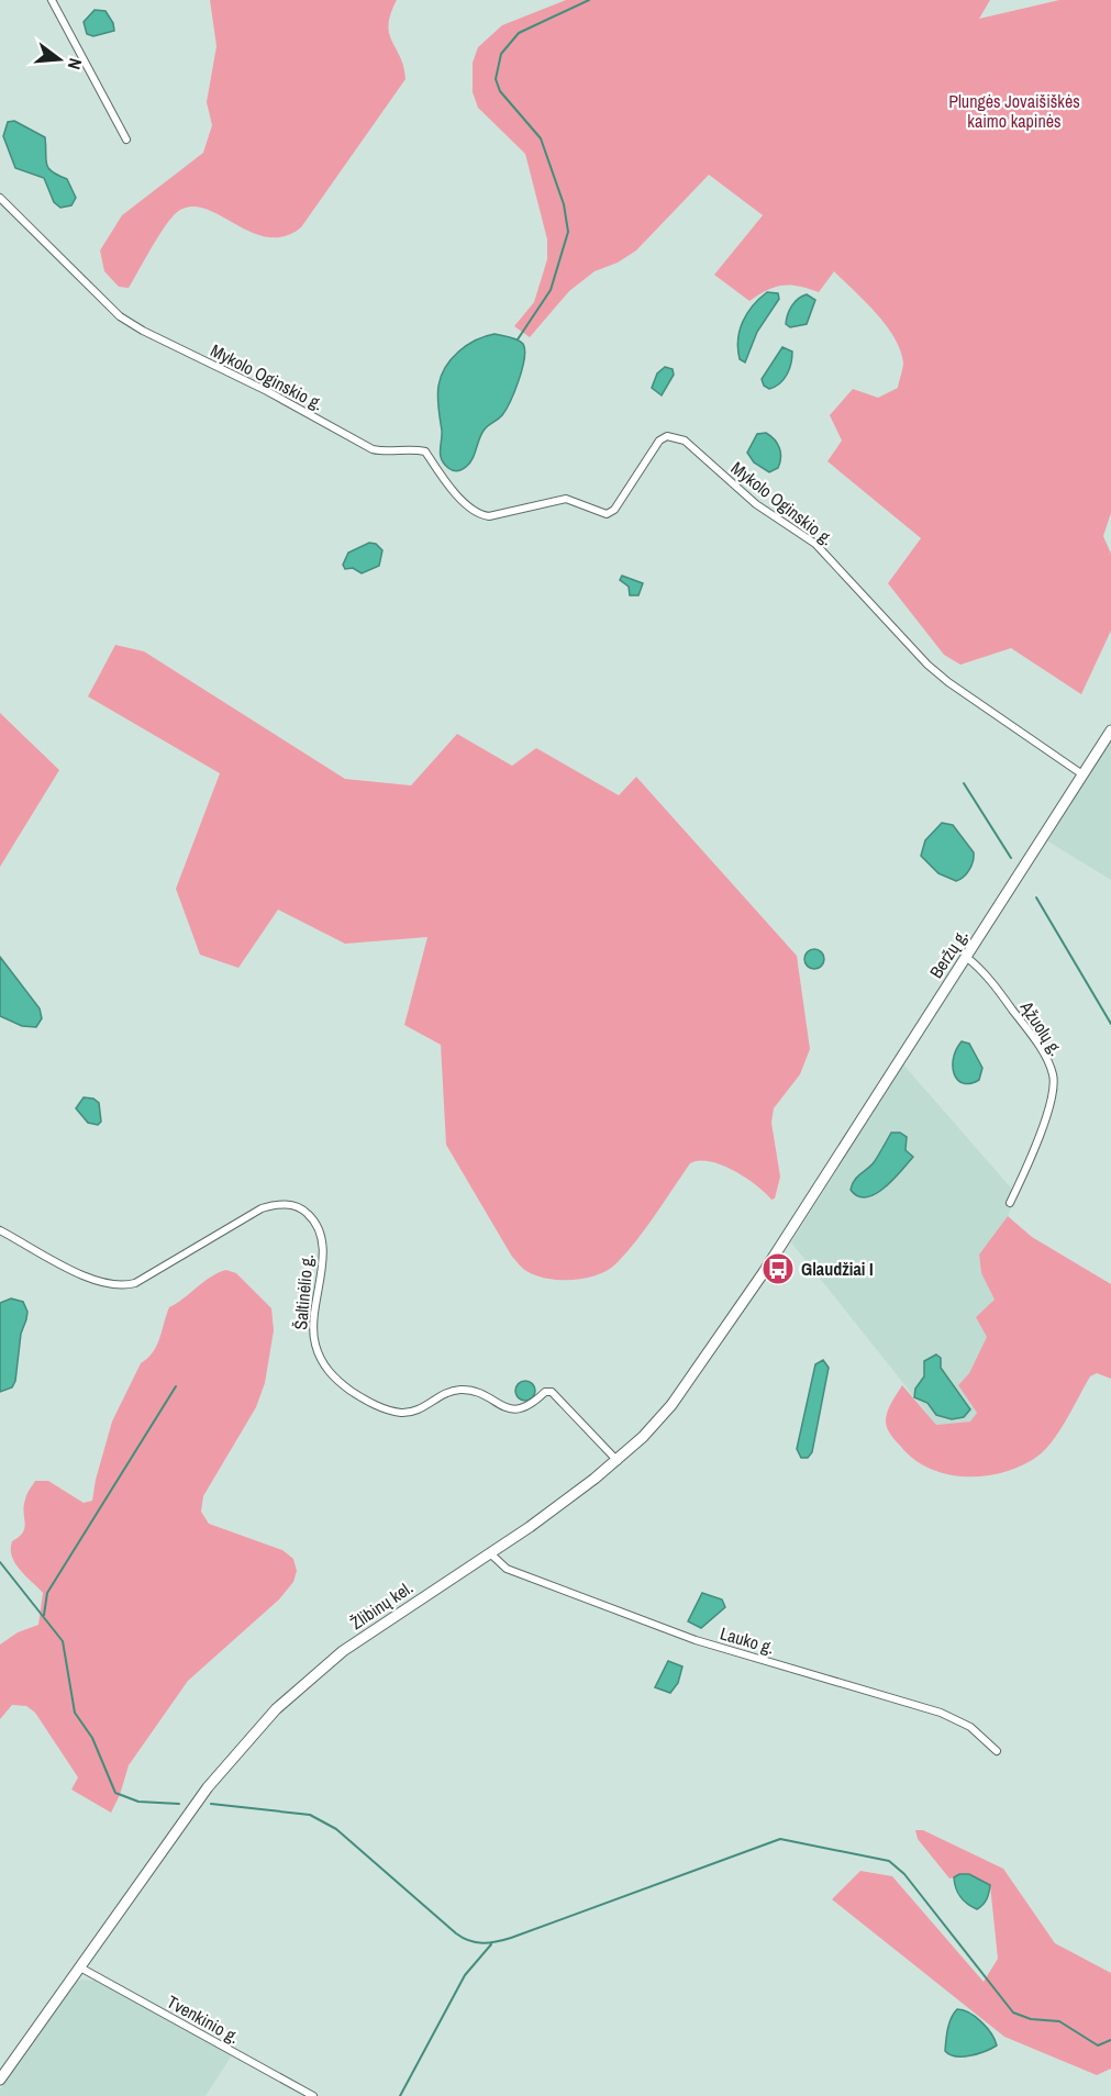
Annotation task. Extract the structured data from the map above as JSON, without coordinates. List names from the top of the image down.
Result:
{
  "streets": {
    "main road": ["Beržų g.", "Žlibinų kel."],
    "street": [
      "Mykolo Oginskio g.",
      "Ąžuolų g.",
      "Šaltinėlio g.",
      "Lauko g.",
      "Tvenkinio g."
    ]
  },
  "crossings": [
    ["Mykolo Oginskio g.", "Beržų g."],
    ["Beržų g.", "Ąžuolų g."],
    ["Beržų g.", "Žlibinų kel."],
    ["Šaltinėlio g.", "Žlibinų kel."],
    ["Žlibinų kel.", "Lauko g."],
    ["Žlibinų kel.", "Tvenkinio g."]
  ],
  "parks": ["Plungės Jovaišiškės kaimo kapinės"],
  "places": {
    "bus stop": ["Glaudžiai I"]
  },
  "north": "right"
}
